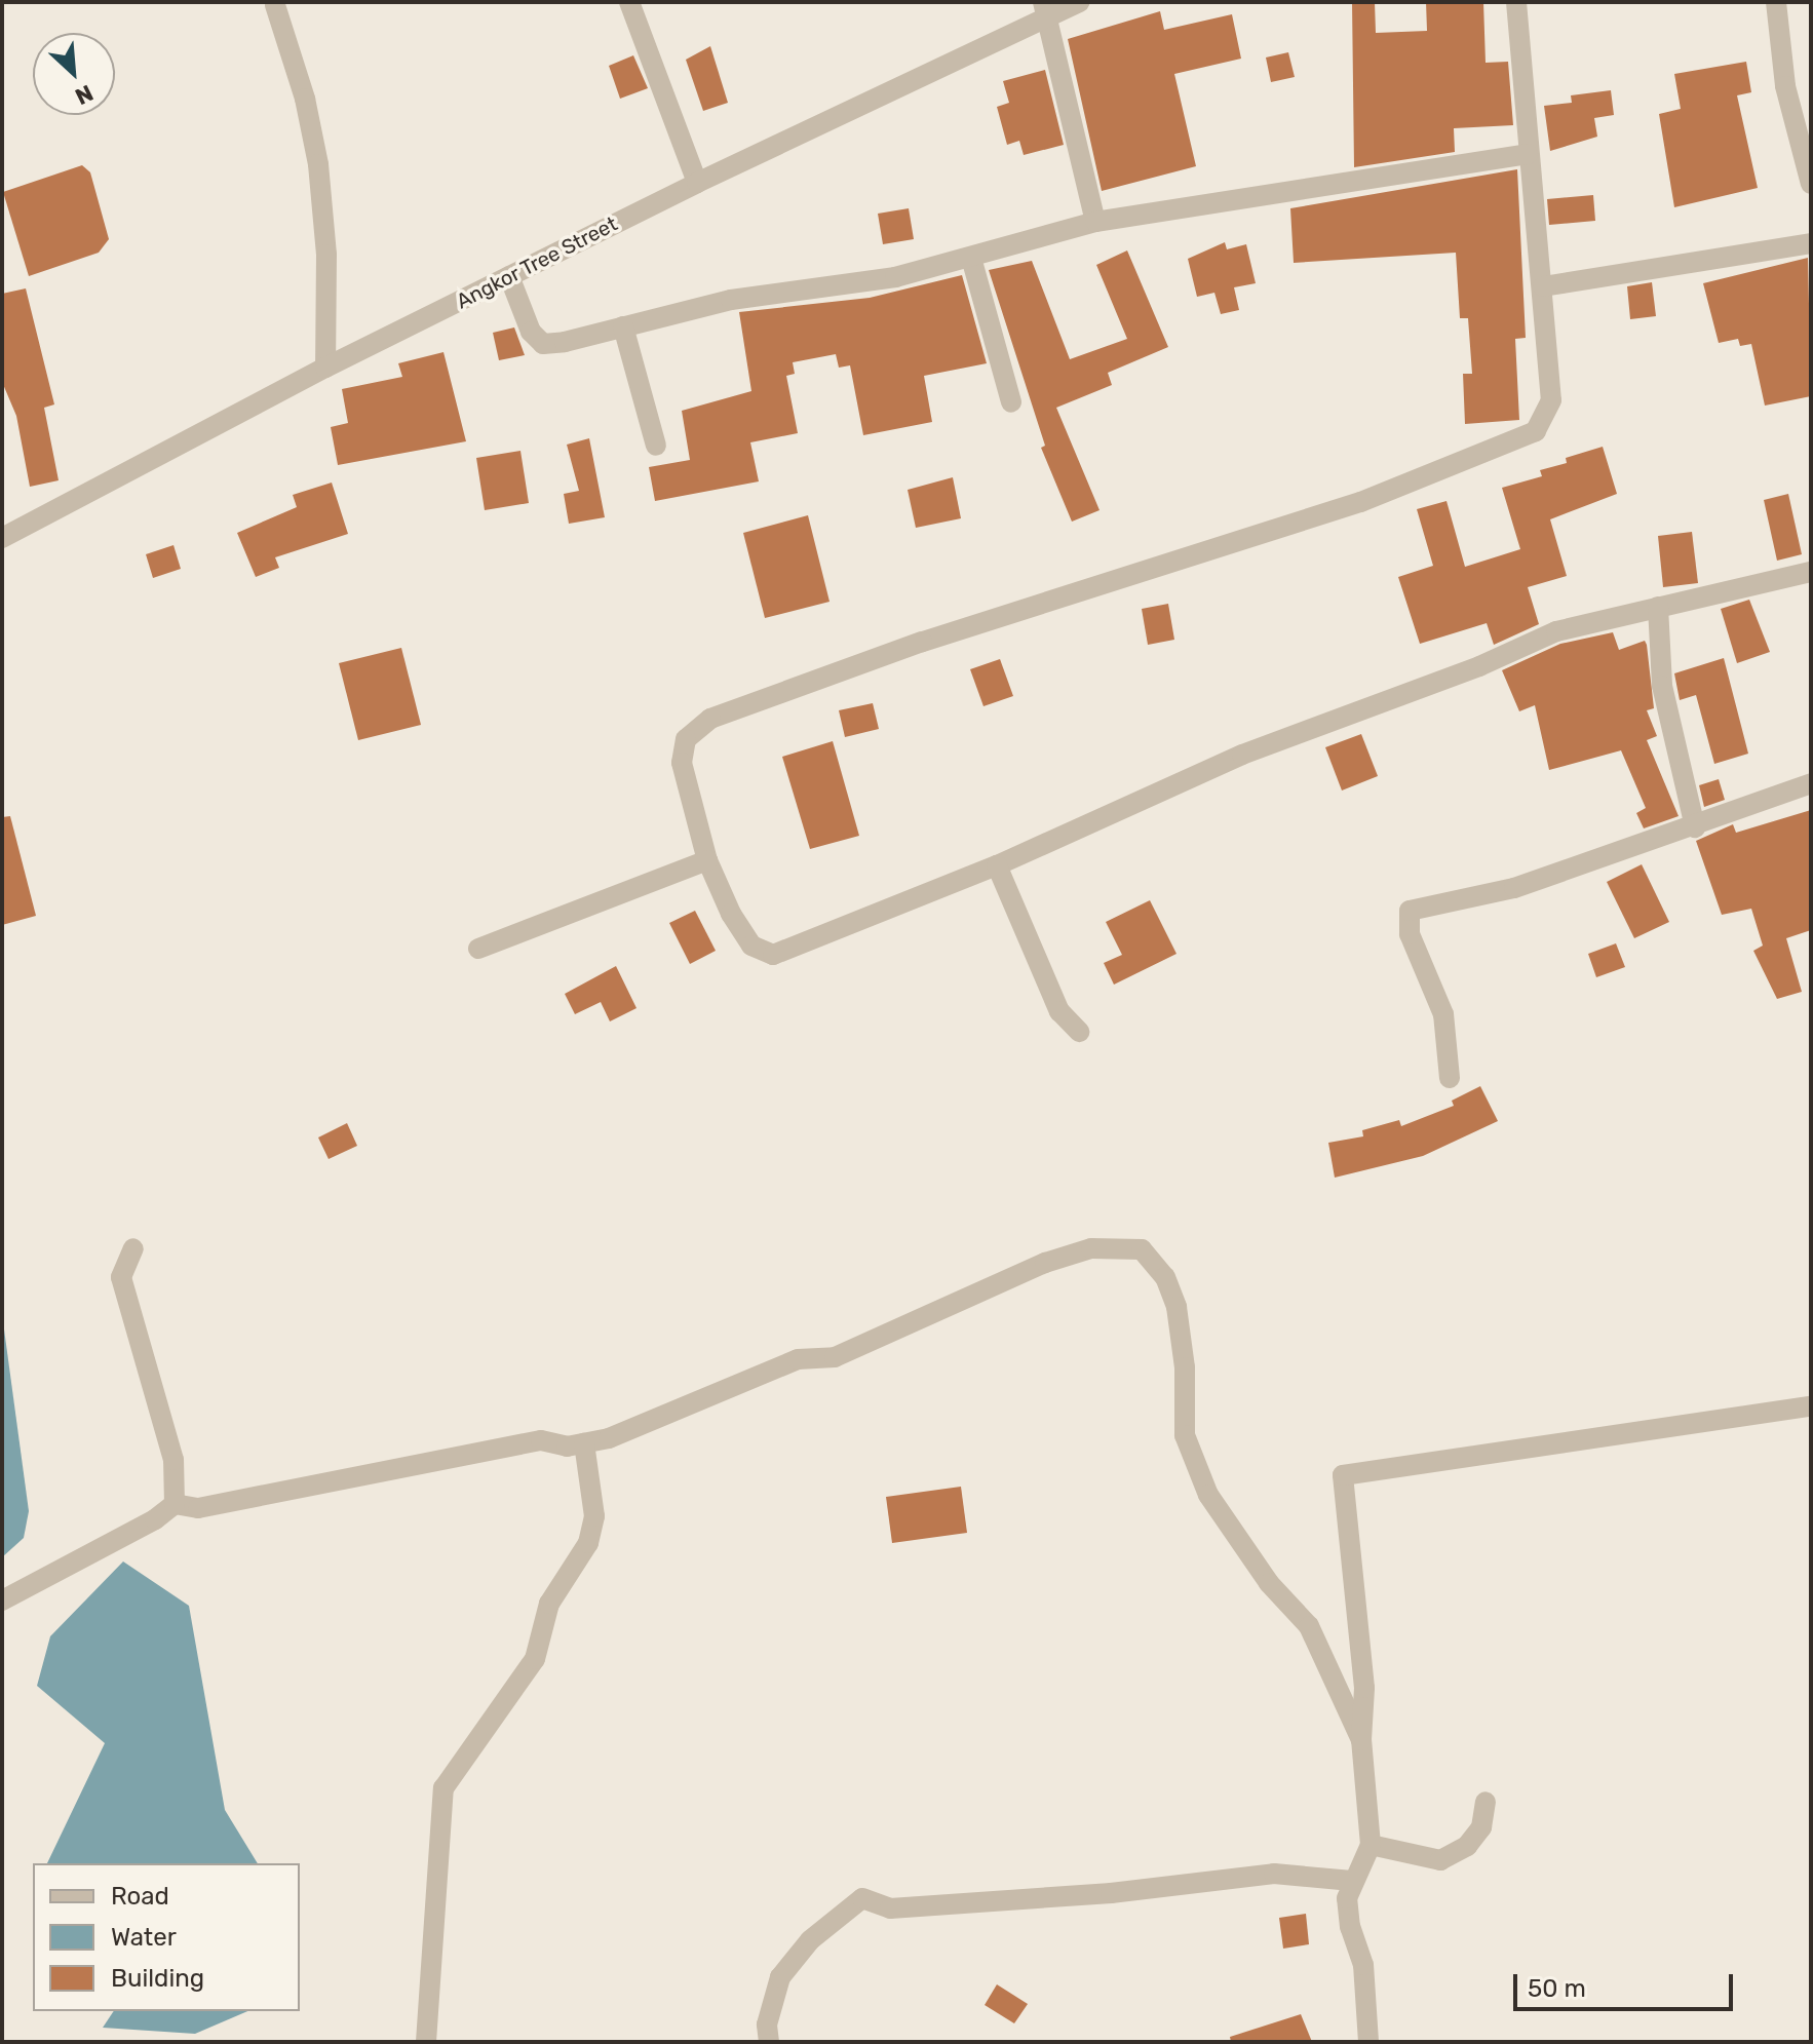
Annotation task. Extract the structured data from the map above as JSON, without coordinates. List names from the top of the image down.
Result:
{
  "streets": {
    "street": ["Angkor Tree Street"]
  },
  "legend": ["Road", "Water", "Building"],
  "scale_bar": "50 m",
  "north": "bottom right"
}
